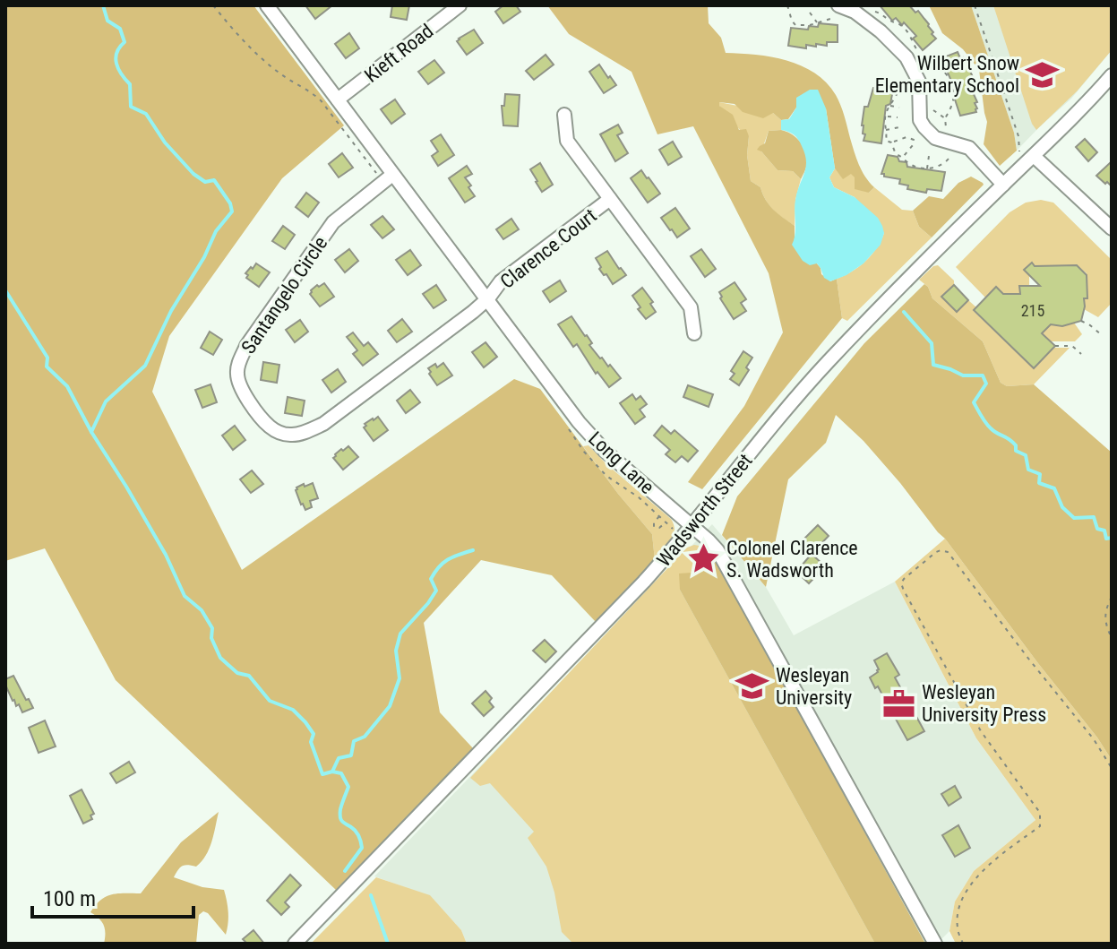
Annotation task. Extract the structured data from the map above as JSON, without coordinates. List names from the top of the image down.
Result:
{
  "streets": {
    "street": [
      "Kieft Road",
      "Clarence Court",
      "Santangelo Circle",
      "Long Lane",
      "Wadsworth Street"
    ]
  },
  "crossings": [
    ["Kieft Road", "Long Lane"],
    ["Clarence Court", "Santangelo Circle"],
    ["Clarence Court", "Long Lane"],
    ["Santangelo Circle", "Long Lane"],
    ["Long Lane", "Wadsworth Street"]
  ],
  "places": {
    "school or university": ["Wilbert Snow Elementary School", "Wesleyan University"],
    "place": ["Colonel Clarence S. Wadsworth"],
    "office": ["Wesleyan University Press"]
  },
  "house_numbers": ["215"],
  "scale_bar": "100 m"
}
